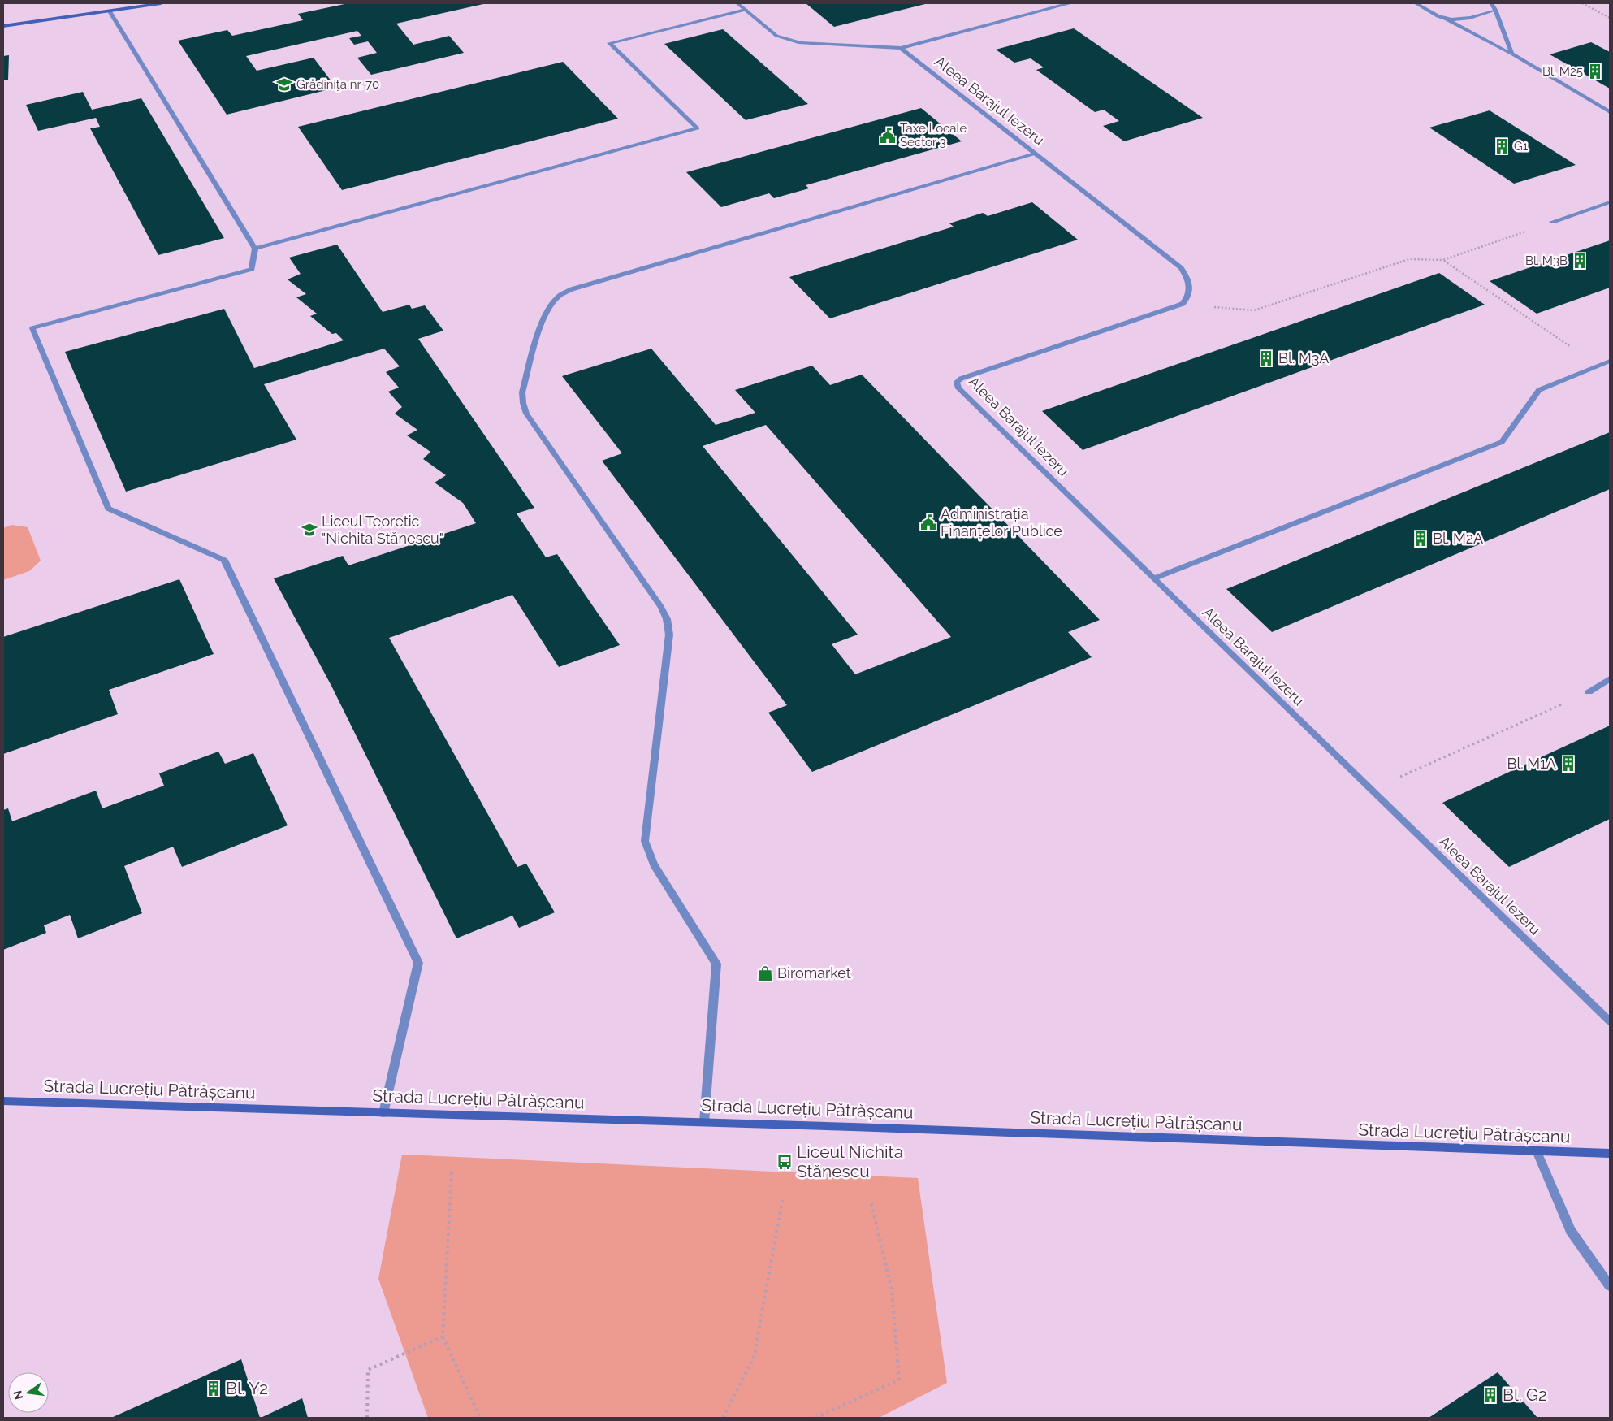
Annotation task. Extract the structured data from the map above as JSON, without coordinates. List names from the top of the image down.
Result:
{
  "streets": {
    "main road": ["Strada Lucrețiu Pătrășcanu"],
    "street": ["Aleea Barajul Iezeru"]
  },
  "places": {
    "building": [
      "Bl. M25",
      "G1",
      "Bl. M3B",
      "Bl. M3A",
      "Bl. M2A",
      "Bl. M1A",
      "Bl. Y2",
      "Bl. G2"
    ],
    "school or university": ["Grădiniţa nr. 70", "Liceul Teoretic \"Nichita Stănescu\""],
    "public building": ["Taxe Locale Sector 3", "Administrația Finanțelor Publice"],
    "shop": ["Biromarket"],
    "bus stop": ["Liceul Nichita Stănescu"]
  },
  "north": "left"
}
